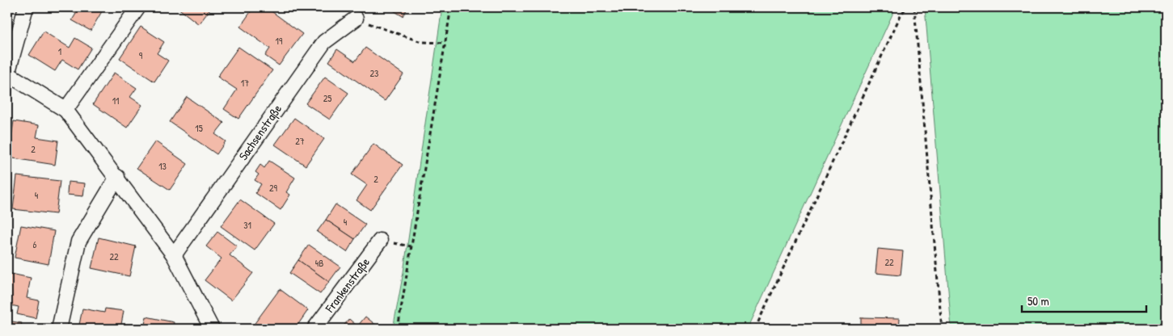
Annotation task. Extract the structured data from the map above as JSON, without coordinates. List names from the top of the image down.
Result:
{
  "streets": {
    "street": ["Sachsenstraße", "Frankenstraße"]
  },
  "house_numbers": [
    "19",
    "1",
    "9",
    "23",
    "17",
    "25",
    "11",
    "15",
    "27",
    "2",
    "13",
    "2",
    "29",
    "4",
    "4",
    "31",
    "6",
    "22",
    "22",
    "4B"
  ],
  "scale_bar": "50 m"
}
